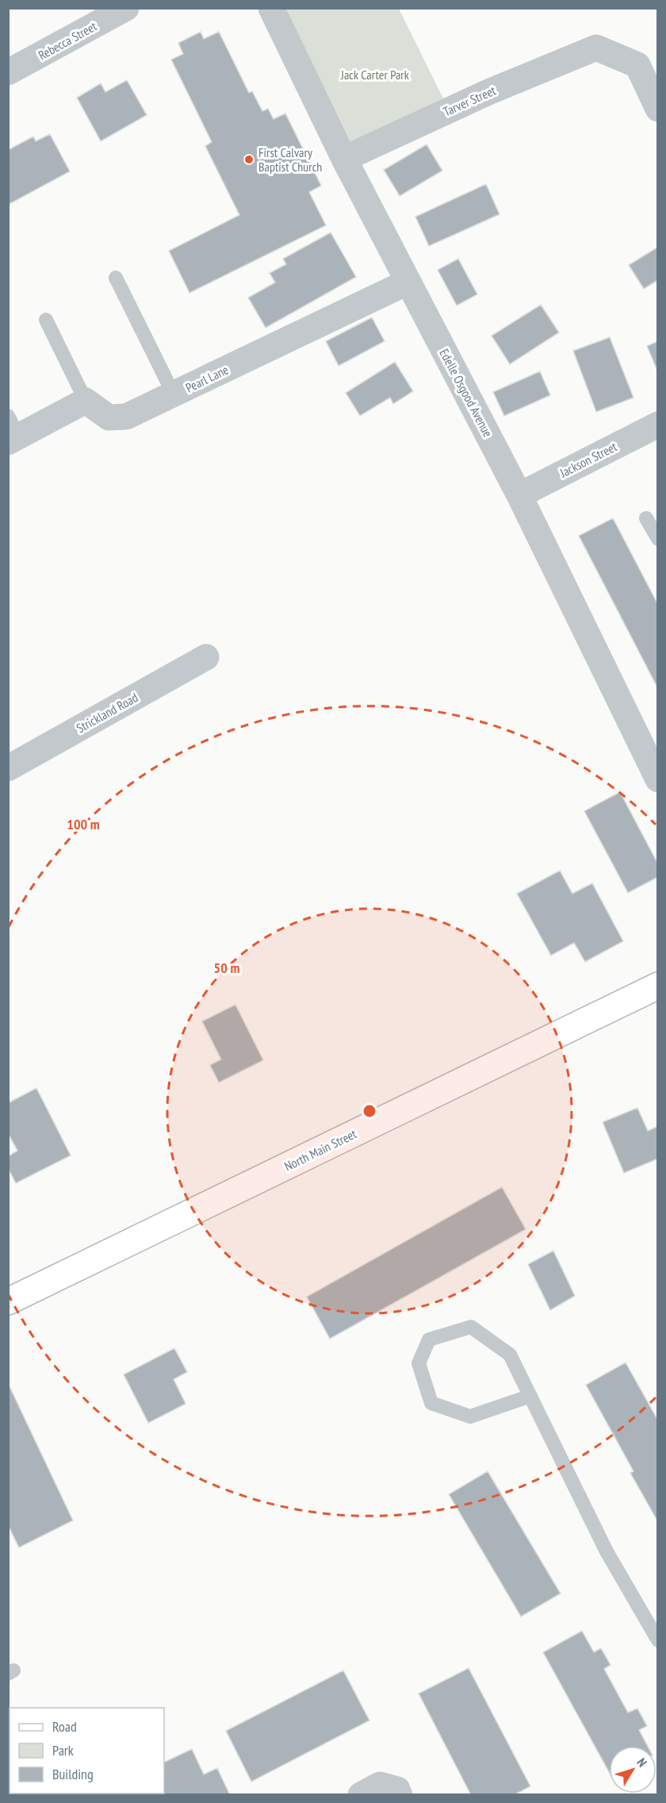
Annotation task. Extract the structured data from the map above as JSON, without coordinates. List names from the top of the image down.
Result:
{
  "streets": {
    "street": [
      "Rebecca Street",
      "Tarver Street",
      "Pearl Lane",
      "Edelle Osgood Avenue",
      "Jackson Street",
      "Strickland Road",
      "North Main Street"
    ]
  },
  "crossings": [
    ["Tarver Street", "Edelle Osgood Avenue"],
    ["Pearl Lane", "Edelle Osgood Avenue"],
    ["Edelle Osgood Avenue", "Jackson Street"]
  ],
  "parks": ["Jack Carter Park"],
  "places": ["First Calvary Baptist Church"],
  "legend": ["Road", "Park", "Building"],
  "north": "top right",
  "rings": ["100 m", "50 m"]
}
